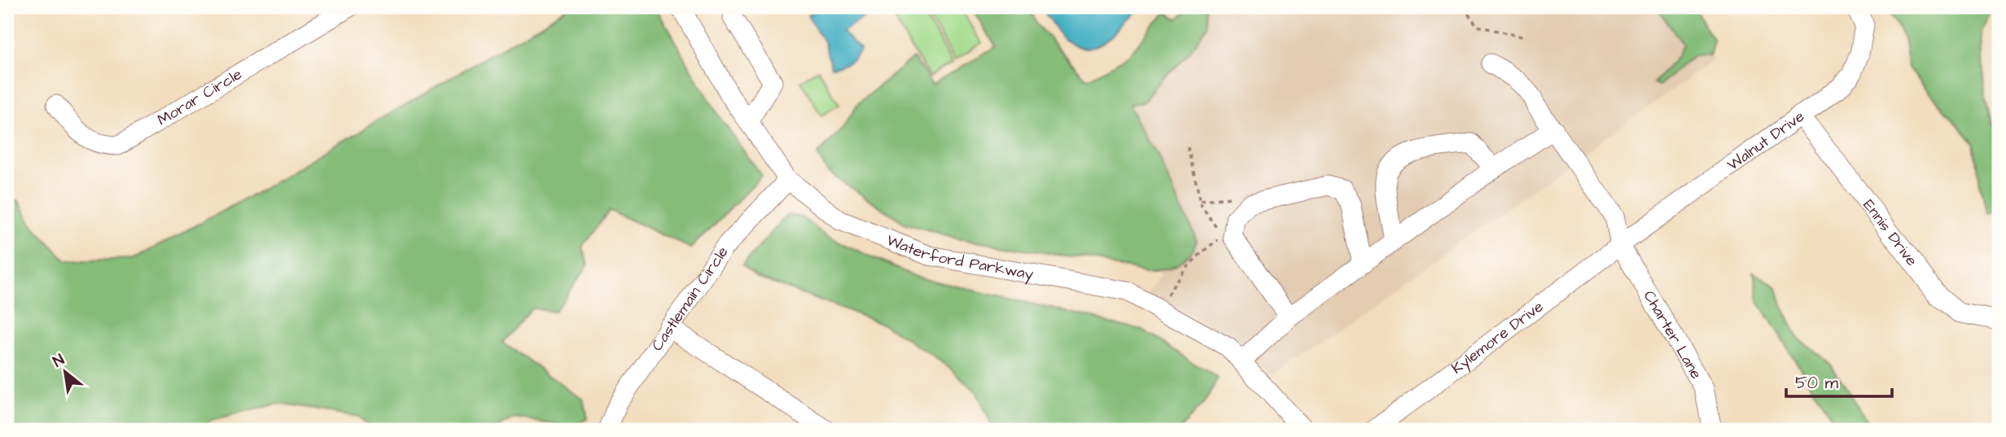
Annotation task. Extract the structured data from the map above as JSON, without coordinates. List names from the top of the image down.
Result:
{
  "streets": {
    "street": [
      "Morar Circle",
      "Walnut Drive",
      "Ennis Drive",
      "Waterford Parkway",
      "Castlemain Circle",
      "Charter Lane",
      "Kylemore Drive"
    ]
  },
  "crossings": [
    ["Walnut Drive", "Ennis Drive"],
    ["Walnut Drive", "Charter Lane"],
    ["Walnut Drive", "Kylemore Drive"],
    ["Waterford Parkway", "Castlemain Circle"],
    ["Charter Lane", "Kylemore Drive"]
  ],
  "scale_bar": "50 m",
  "north": "top left"
}
